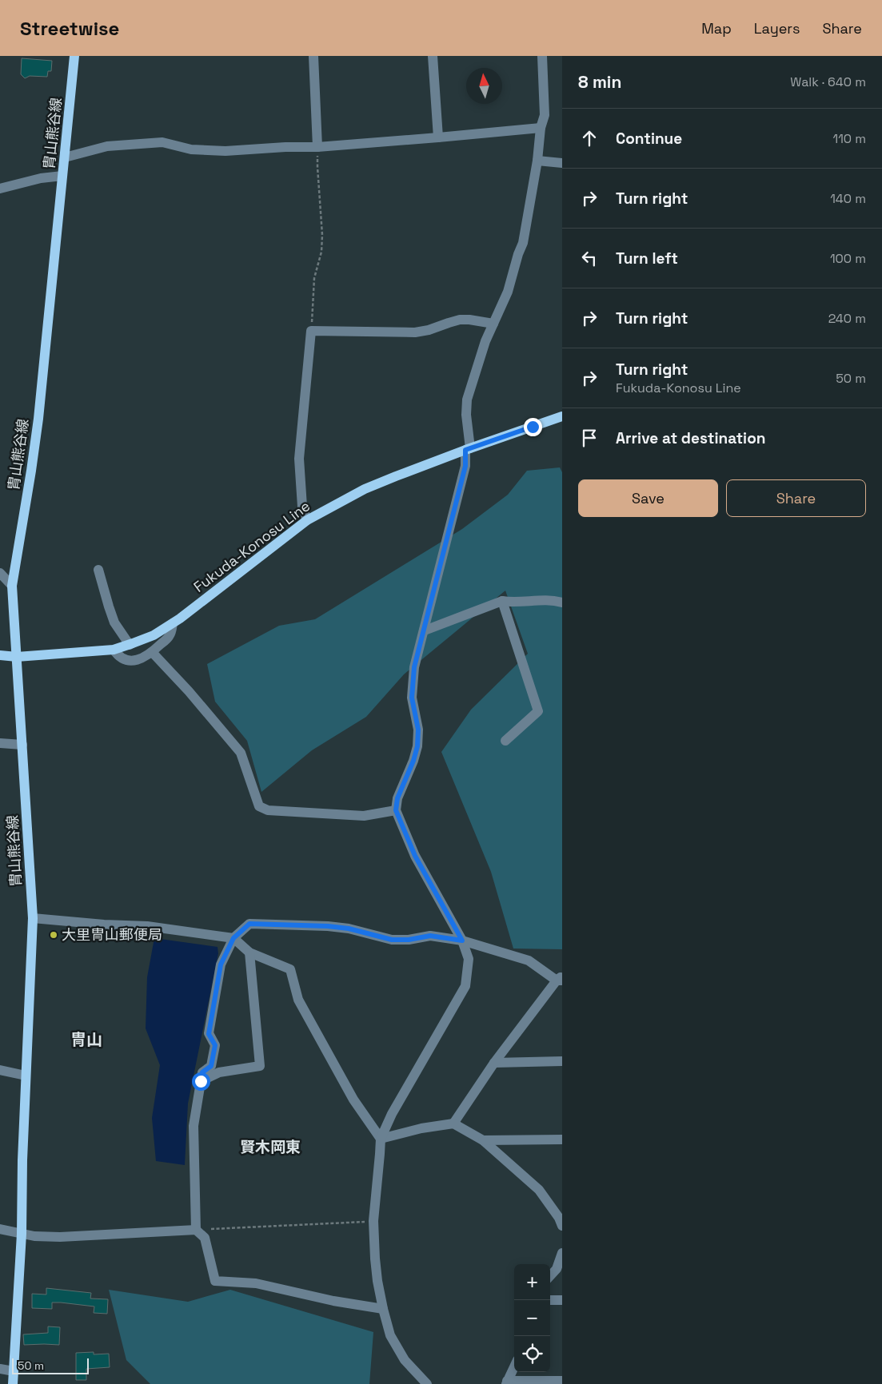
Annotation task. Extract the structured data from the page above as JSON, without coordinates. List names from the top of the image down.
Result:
{
  "streets": {
    "main road": ["胄山熊谷線", "Fukuda-Konosu Line"]
  },
  "crossings": [
    ["胄山熊谷線", "Fukuda-Konosu Line"]
  ],
  "districts": ["冑山", "賢木岡東"],
  "places": ["大里冑山郵便局"],
  "scale_bar": "50 m",
  "north": "top",
  "page": {
    "header": "Streetwise",
    "nav": ["Map", "Layers", "Share"],
    "heading": ["8 min", "Walk · 640 m"],
    "list": [
      ["Continue", "110 m"],
      ["Turn right", "140 m"],
      ["Turn left", "100 m"],
      ["Turn right", "240 m"],
      ["Turn right", "Fukuda-Konosu Line", "50 m"],
      "Arrive at destination"
    ],
    "buttons": ["Save", "Share"],
    "map_buttons": ["+", "−"],
    "scale": "50 m"
  }
}
